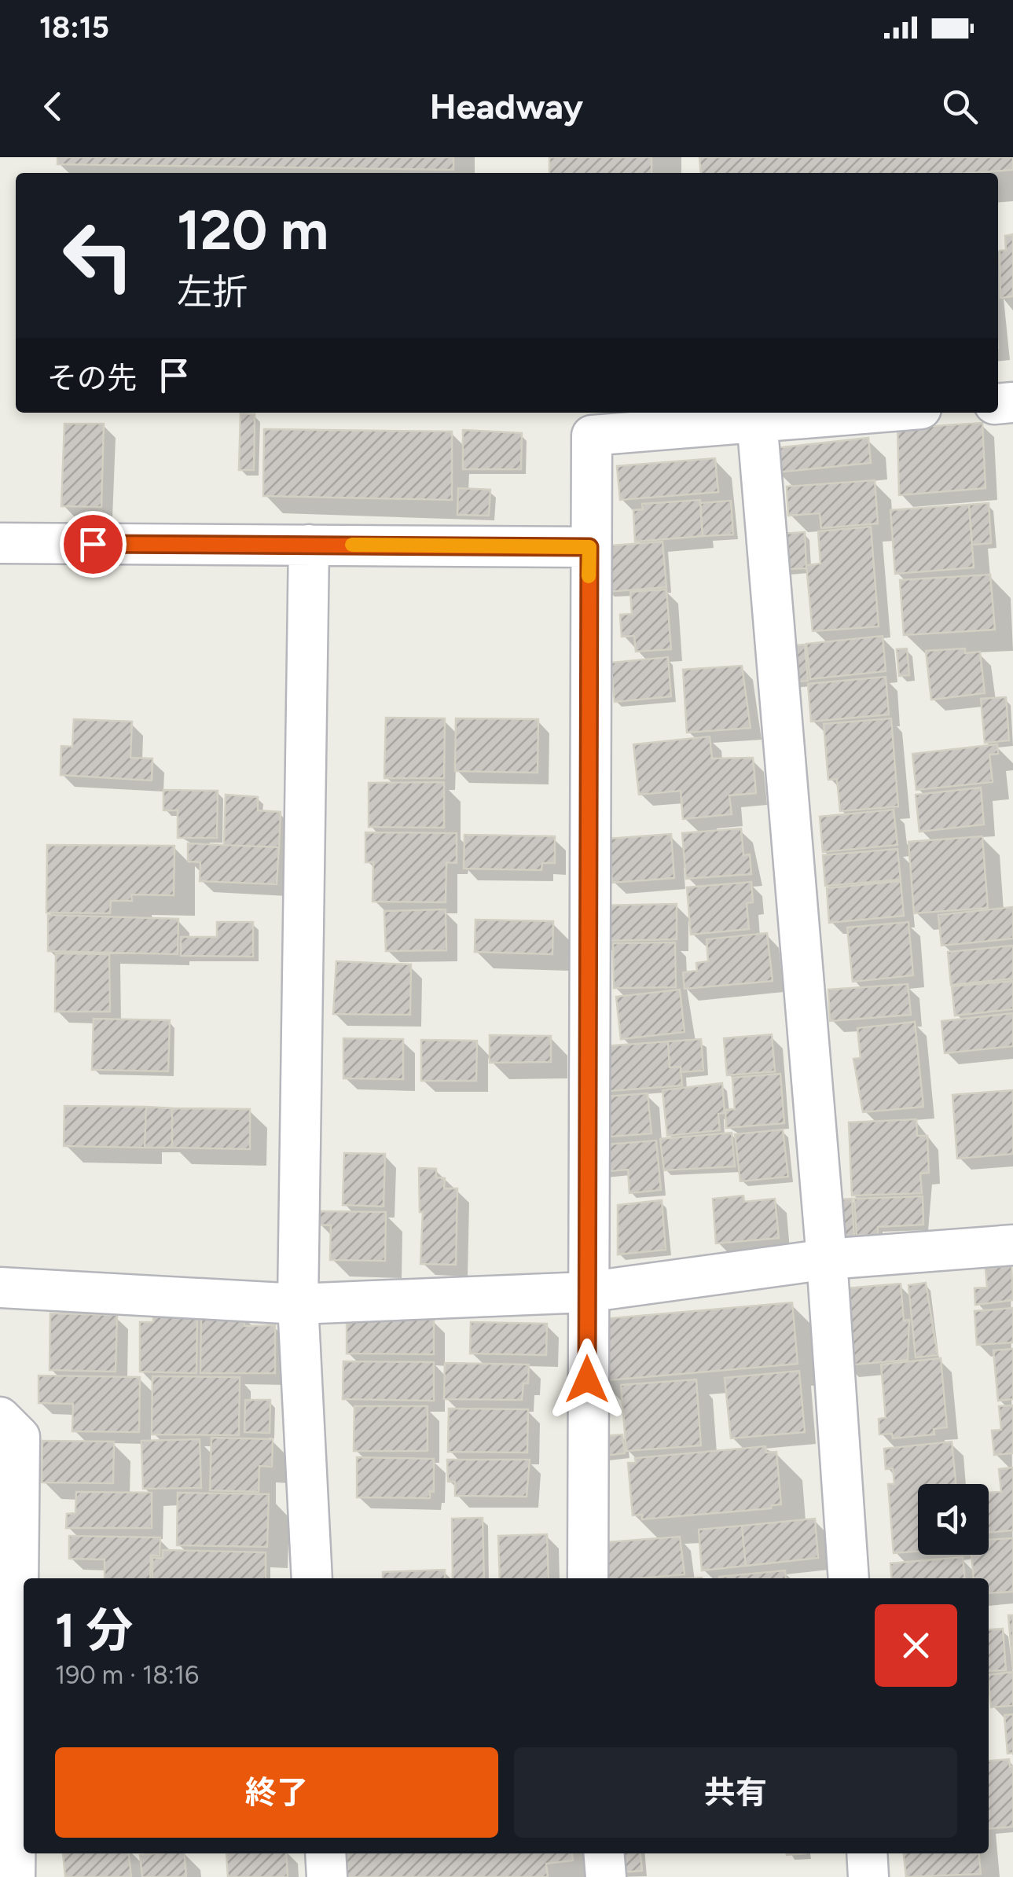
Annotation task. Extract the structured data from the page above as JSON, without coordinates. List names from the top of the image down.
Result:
{
  "page": {
    "status": "18:15",
    "header": "Headway",
    "turn": ["120 m", "左折"],
    "then": "その先",
    "heading": ["1 分", "190 m · 18:16"],
    "buttons": ["終了", "共有"]
  }
}
